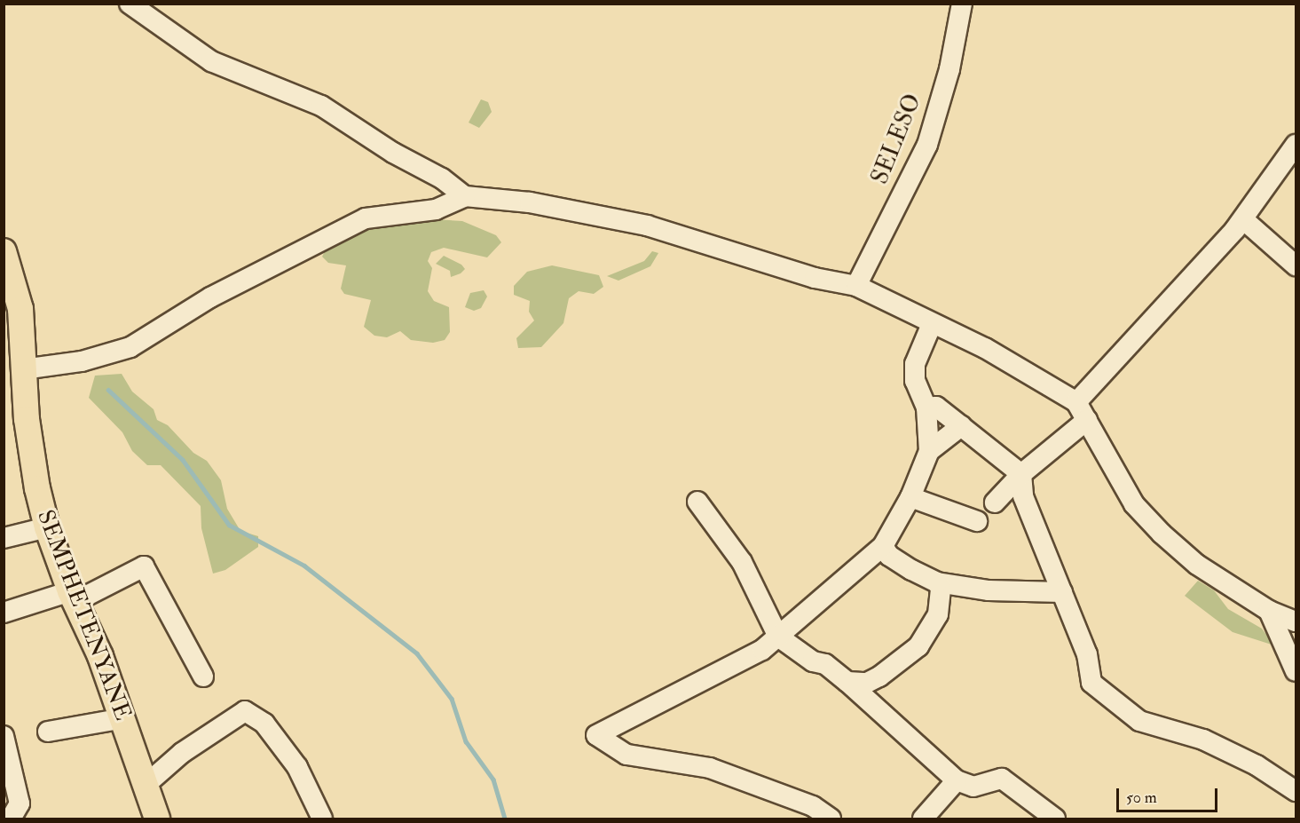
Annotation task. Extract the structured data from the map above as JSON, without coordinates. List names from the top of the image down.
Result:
{
  "streets": {
    "main road": ["SEMPHETENYANE"],
    "street": ["SELESO"]
  },
  "scale_bar": "50 m"
}
